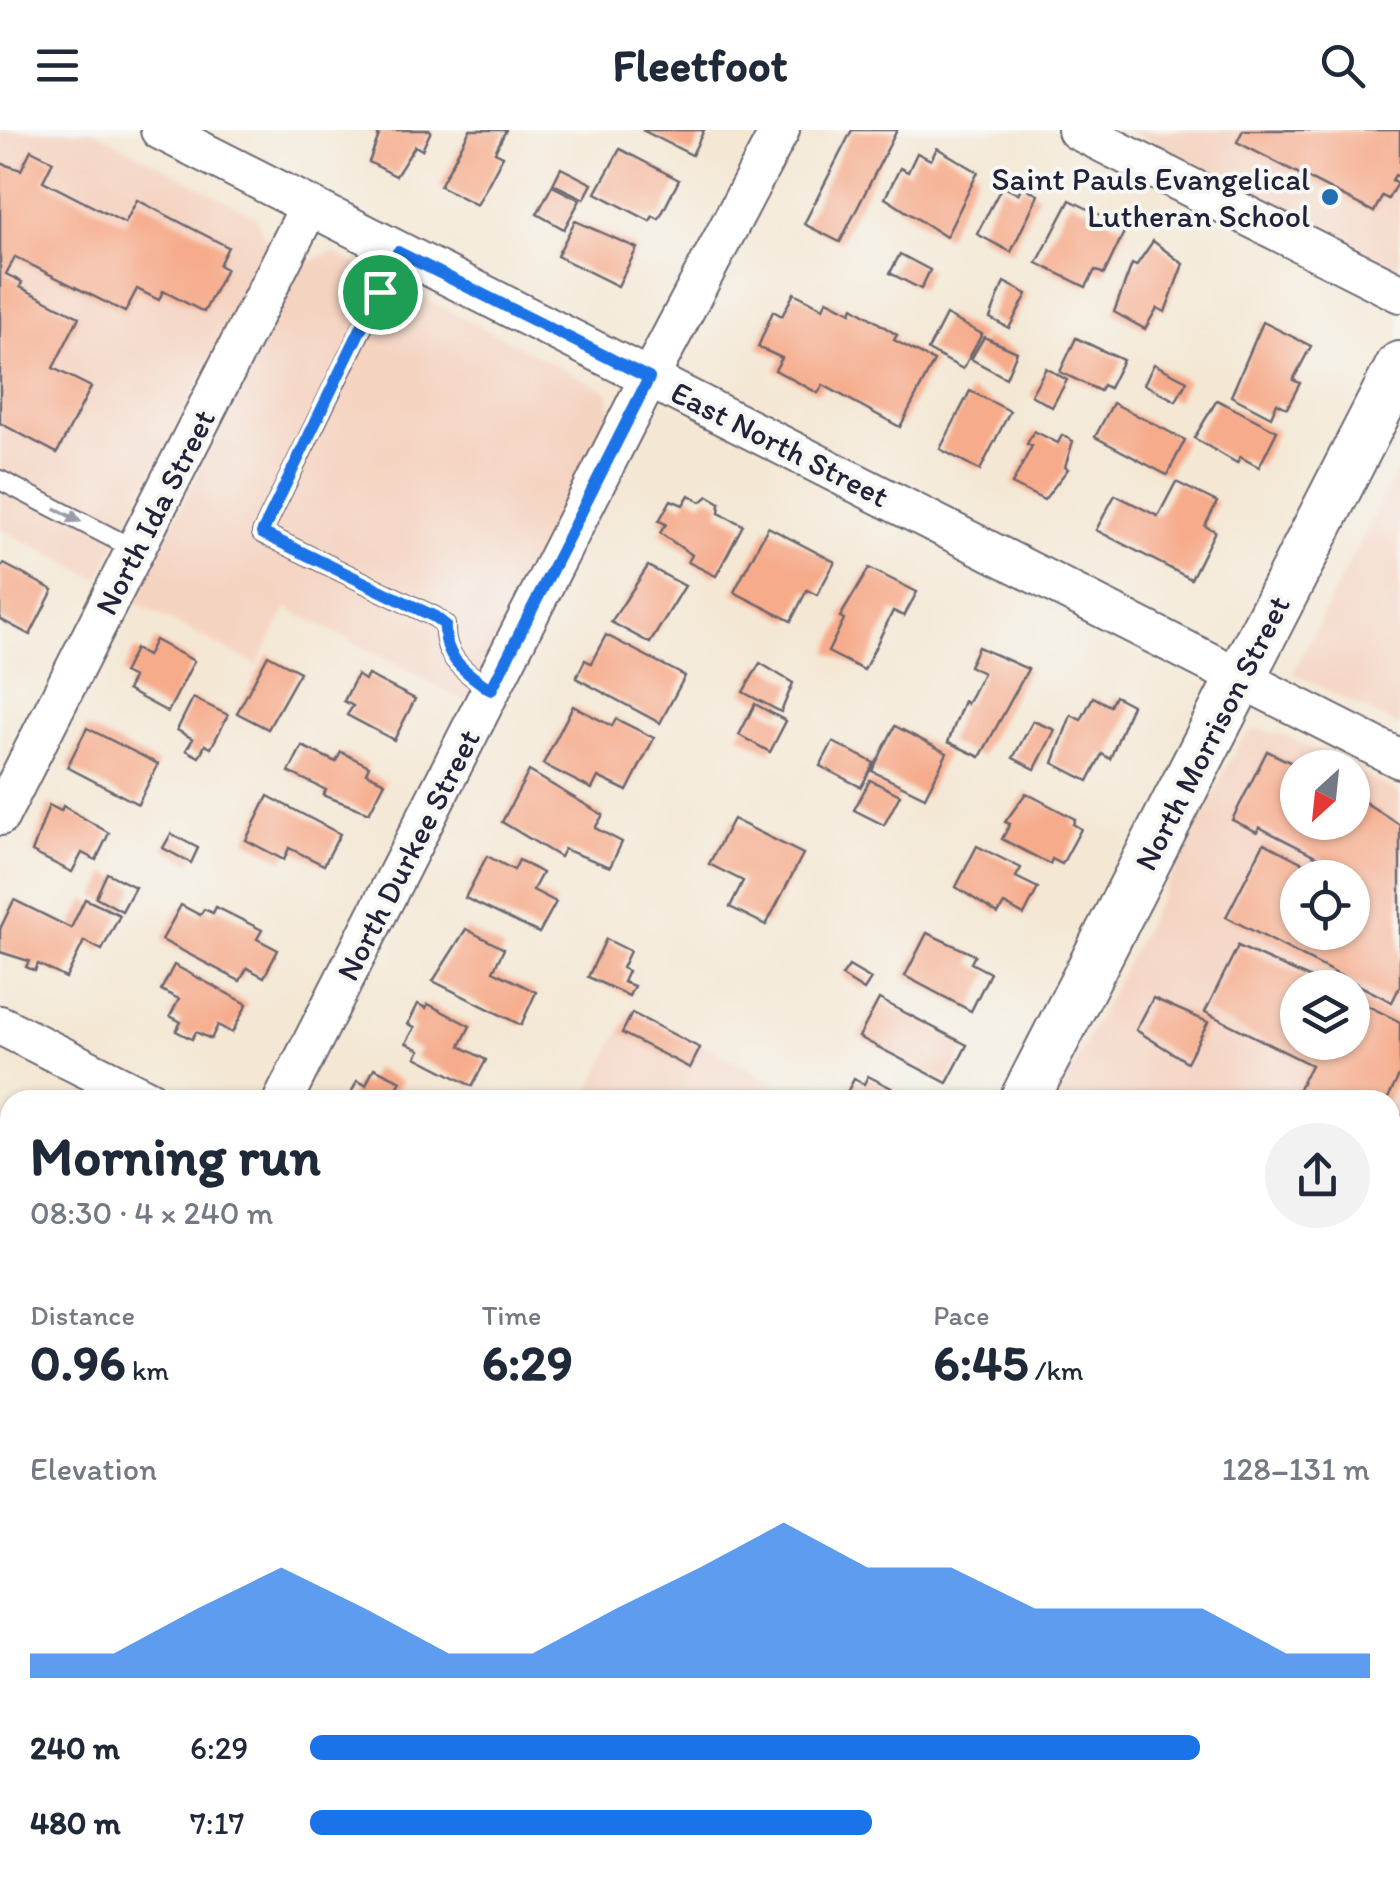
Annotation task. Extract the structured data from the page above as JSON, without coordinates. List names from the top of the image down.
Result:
{
  "streets": {
    "street": [
      "East North Street",
      "North Ida Street",
      "North Morrison Street",
      "North Durkee Street"
    ]
  },
  "crossings": [
    ["East North Street", "North Ida Street"],
    ["East North Street", "North Morrison Street"],
    ["East North Street", "North Durkee Street"]
  ],
  "places": ["Saint Pauls Evangelical Lutheran School"],
  "north": "bottom left",
  "page": {
    "header": "Fleetfoot",
    "heading": ["Morning run", "08:30 · 4 × 240 m"],
    "stats": [
      ["Distance", "0.96 km"],
      ["Time", "6:29"],
      ["Pace", "6:45 /km"]
    ],
    "chart": ["Elevation", "128–131 m"],
    "list": [
      {
        "name": "240 m",
        "note": "6:29"
      },
      {
        "name": "480 m",
        "note": "7:17"
      }
    ]
  }
}
